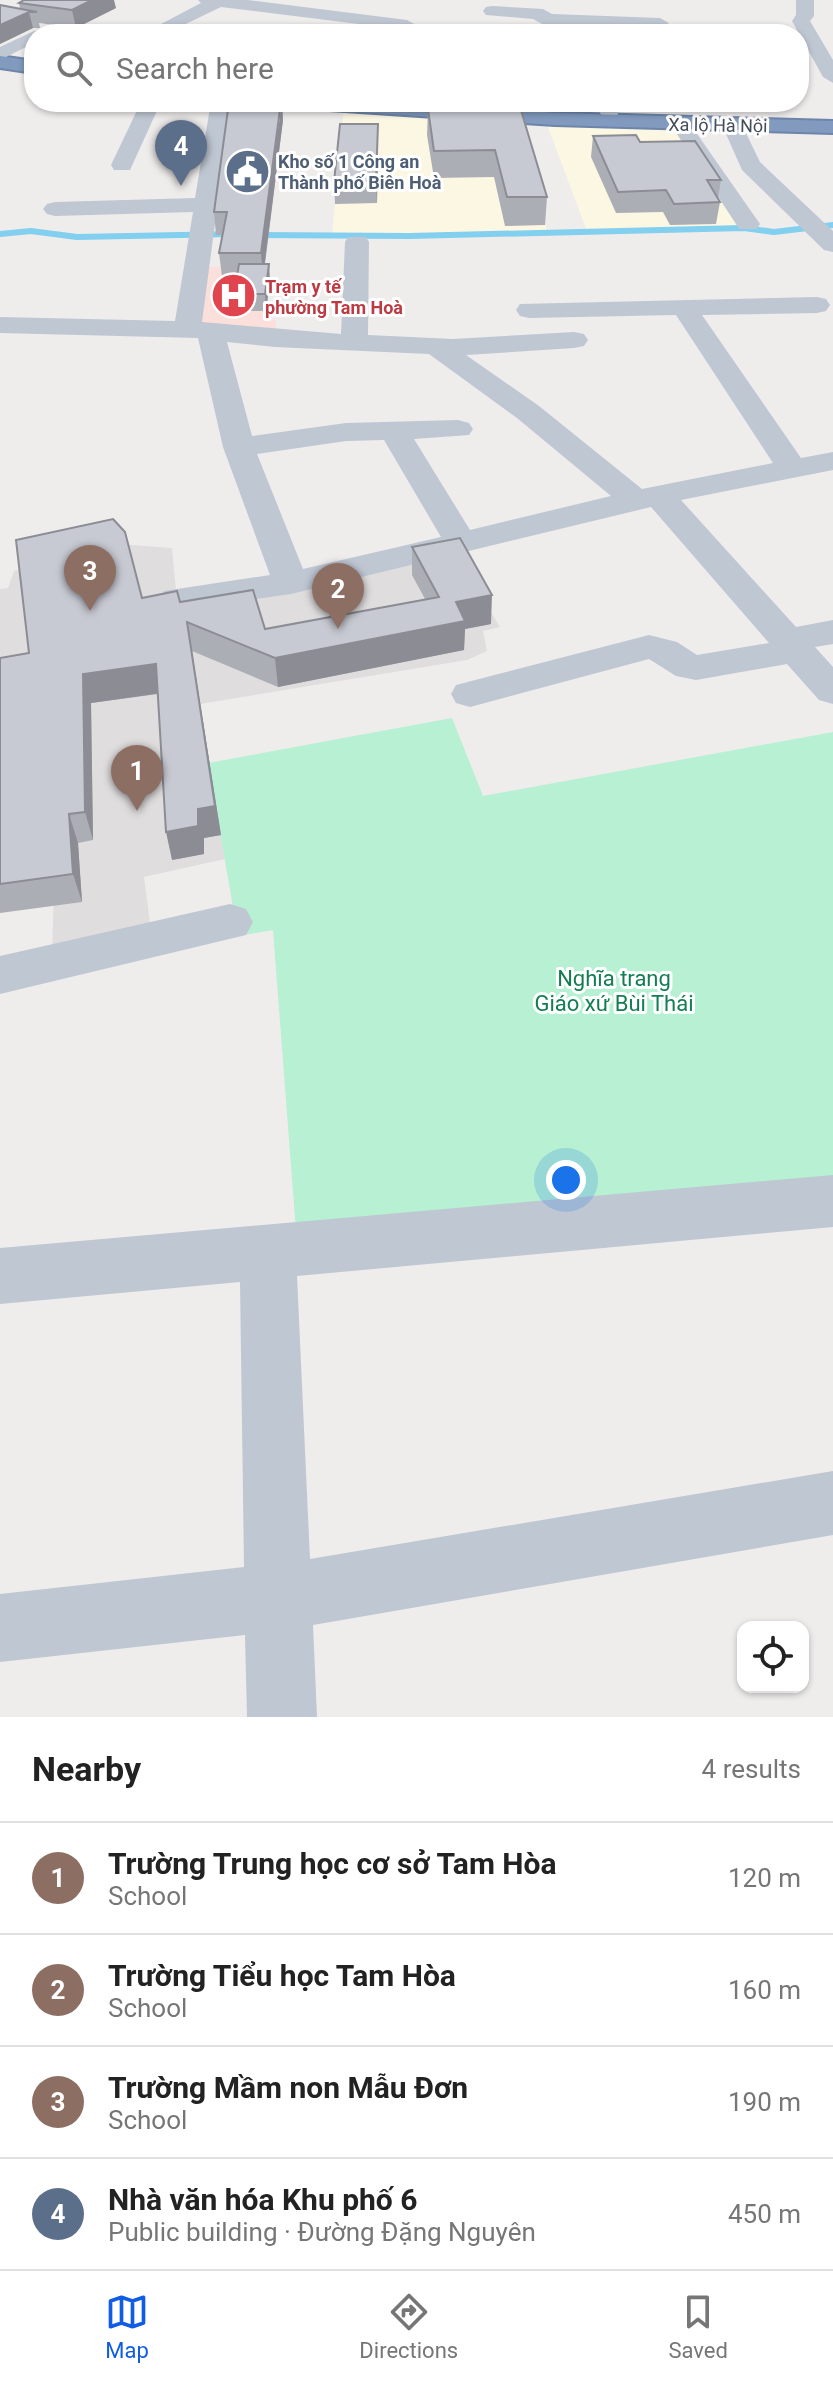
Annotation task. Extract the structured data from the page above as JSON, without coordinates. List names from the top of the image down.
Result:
{
  "streets": {
    "highway": ["Xa lộ Hà Nội"]
  },
  "parks": ["Nghĩa trang Giáo xứ Bùi Thái"],
  "places": {
    "public building": ["Kho số 1 Công an Thành phố Biên Hoà"],
    "hospital": ["Trạm y tế phường Tam Hoà"]
  },
  "page": {
    "search": "Search here",
    "pins": [
      "4",
      "3",
      "2",
      "1"
    ],
    "heading": ["Nearby", "4 results"],
    "list": [
      {
        "mark": "1",
        "name": "Trường Trung học cơ sở Tam Hòa",
        "note": "School",
        "value": "120 m"
      },
      {
        "mark": "2",
        "name": "Trường Tiểu học Tam Hòa",
        "note": "School",
        "value": "160 m"
      },
      {
        "mark": "3",
        "name": "Trường Mầm non Mẫu Đơn",
        "note": "School",
        "value": "190 m"
      },
      {
        "mark": "4",
        "name": "Nhà văn hóa Khu phố 6",
        "note": "Public building · Đường Đặng Nguyên",
        "value": "450 m"
      }
    ],
    "nav": ["Map", "Directions", "Saved"]
  }
}
